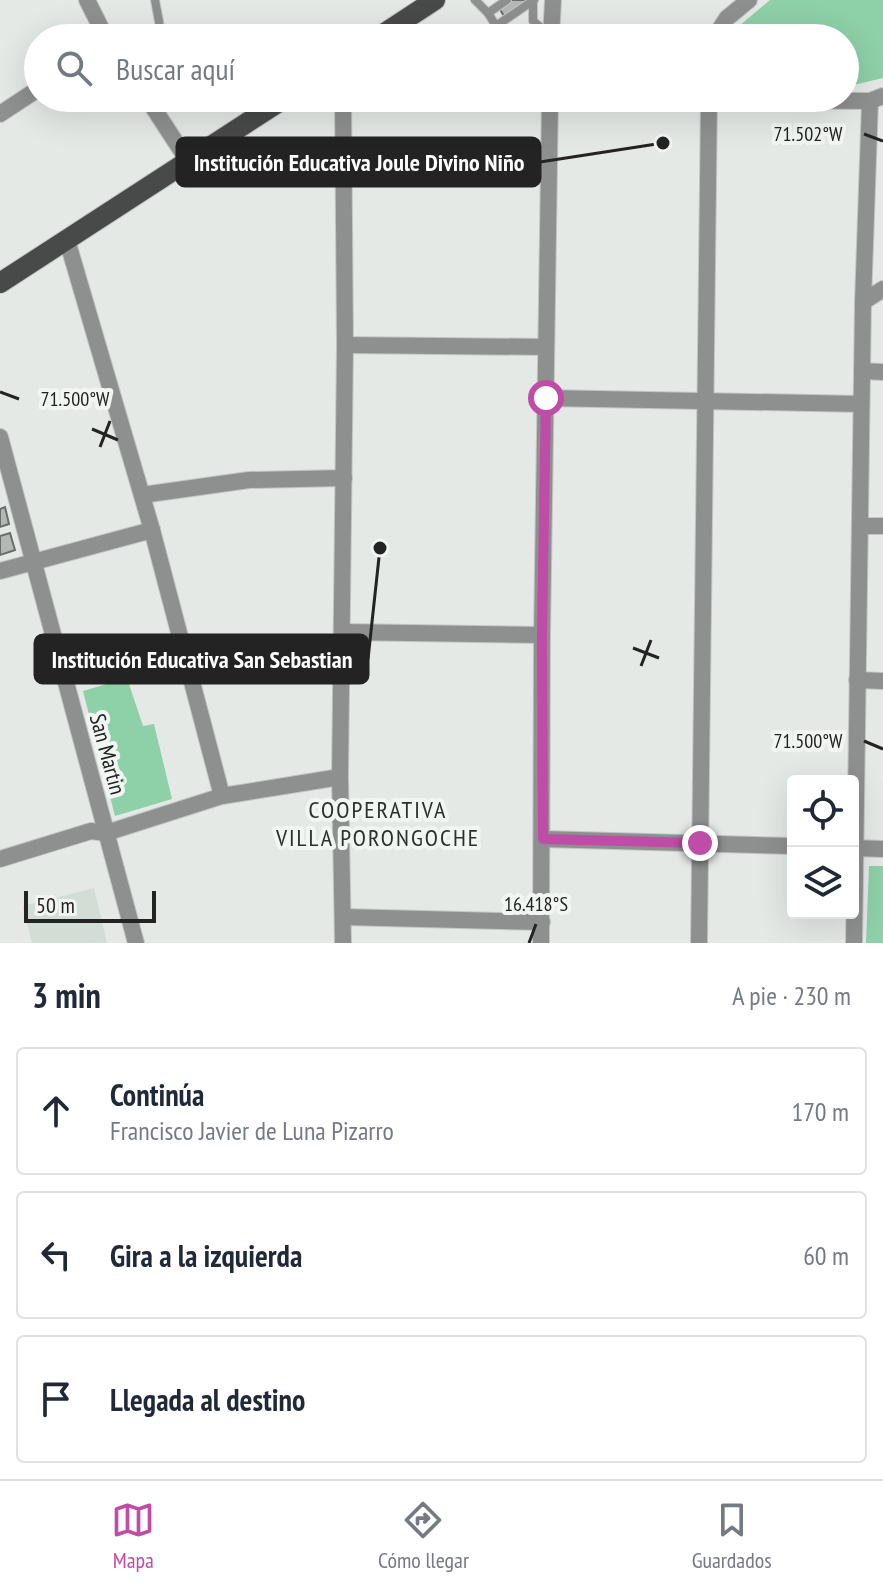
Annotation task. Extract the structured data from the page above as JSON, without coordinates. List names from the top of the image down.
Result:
{
  "streets": {
    "street": ["San Martin"]
  },
  "districts": ["COOPERATIVA VILLA PORONGOCHE"],
  "places": ["Institución Educativa Joule Divino Niño", "Institución Educativa San Sebastian"],
  "scale_bar": "50 m",
  "page": {
    "search": "Buscar aquí",
    "scale": "50 m",
    "heading": ["3 min", "A pie · 230 m"],
    "list": [
      ["Continúa", "Francisco Javier de Luna Pizarro", "170 m"],
      ["Gira a la izquierda", "60 m"],
      "Llegada al destino"
    ],
    "nav": ["Mapa", "Cómo llegar", "Guardados"]
  },
  "coordinates": ["71.502°W", "71.500°W", "16.418°S"]
}
